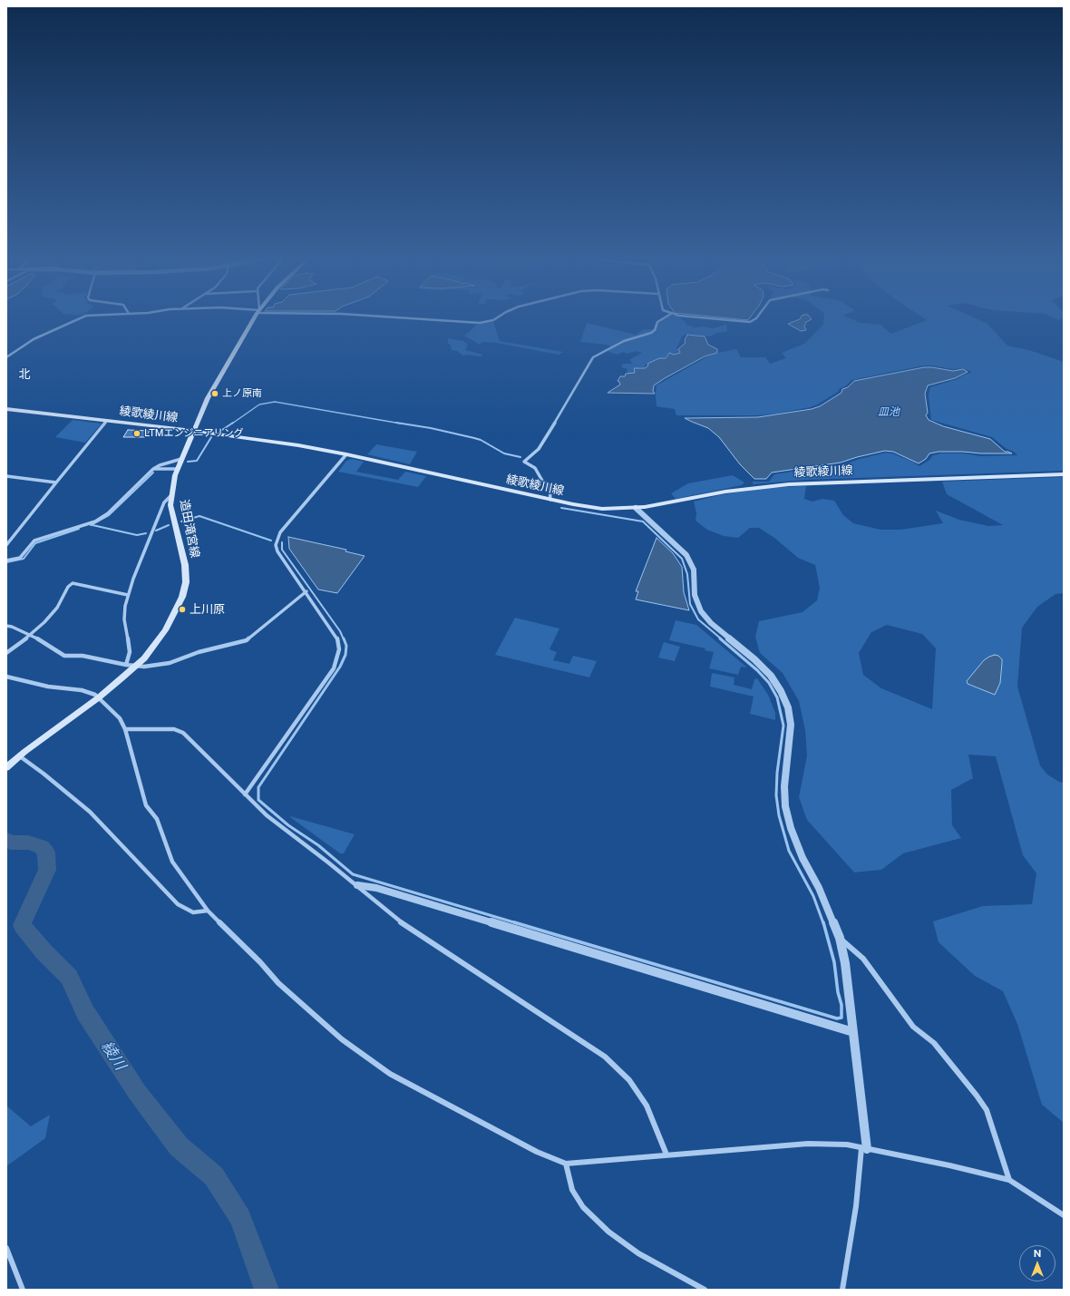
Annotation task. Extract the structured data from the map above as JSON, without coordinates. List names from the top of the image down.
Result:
{
  "streets": {
    "main road": ["綾歌綾川線", "造田滝宮線"]
  },
  "crossings": [
    ["綾歌綾川線", "造田滝宮線"]
  ],
  "districts": ["北"],
  "water": ["皿池", "綾川"],
  "places": ["上ノ原南", "LTMエンジニアリング", "上川原"],
  "north": "top"
}
